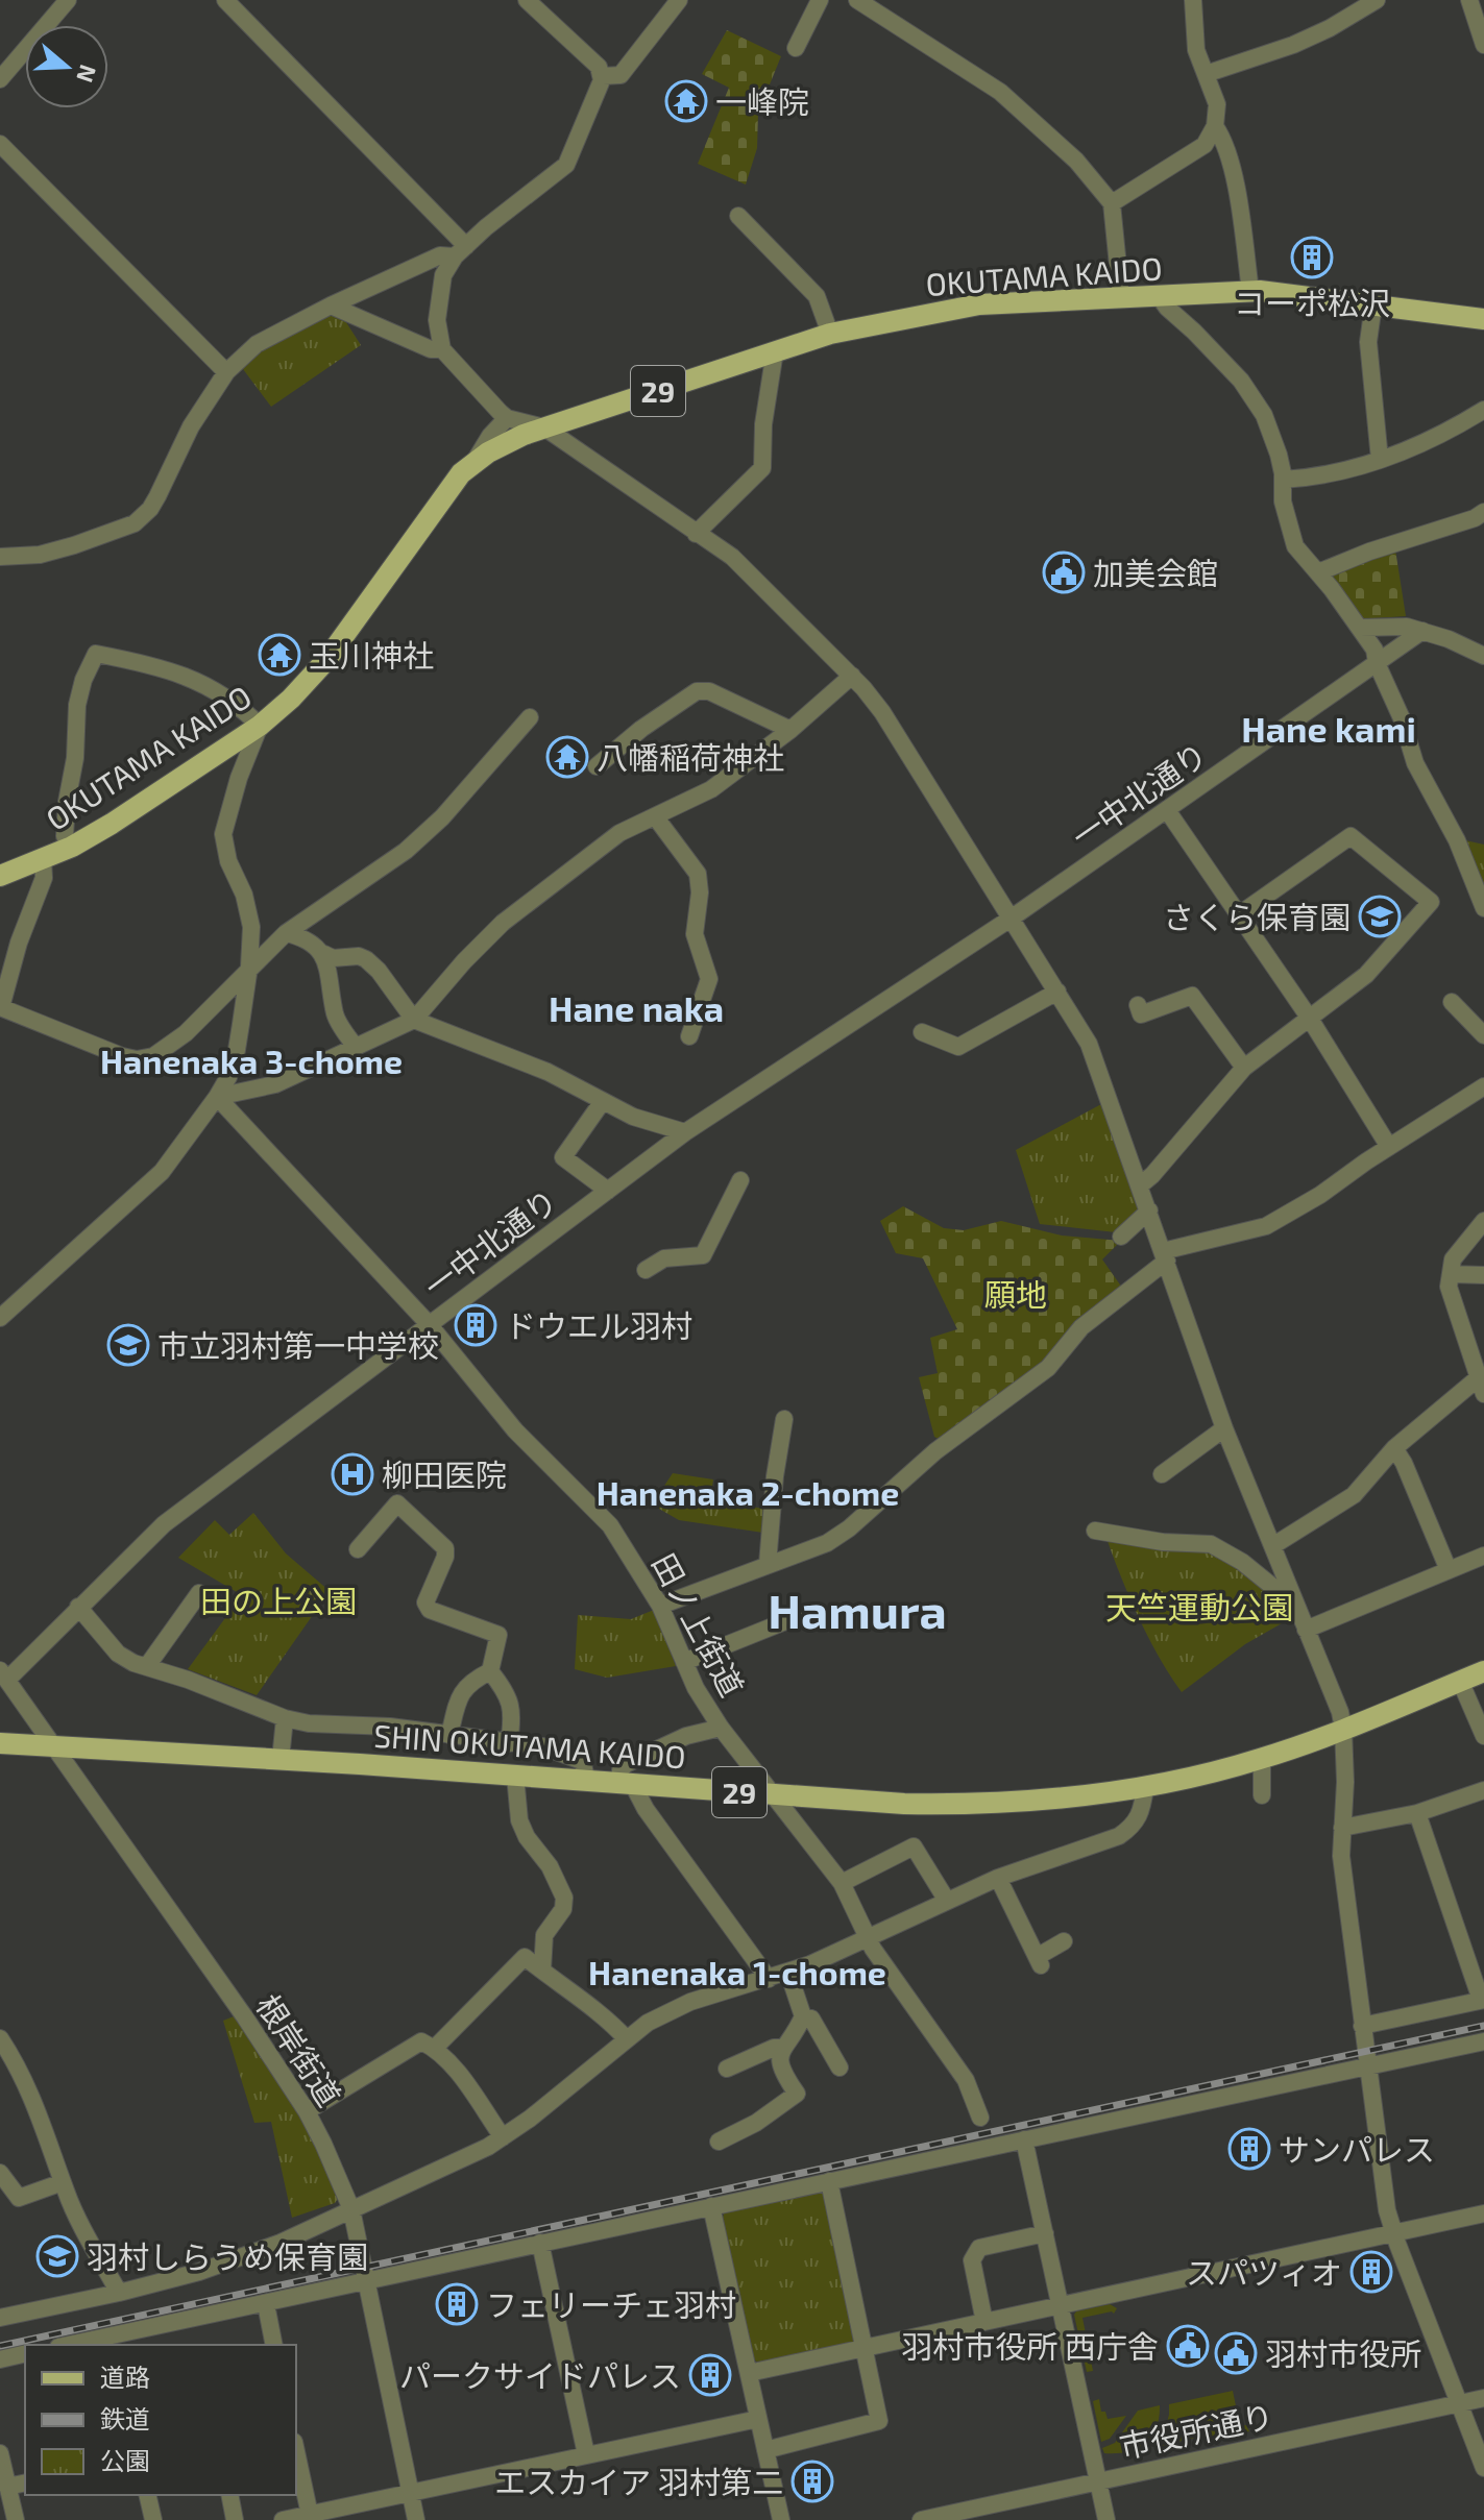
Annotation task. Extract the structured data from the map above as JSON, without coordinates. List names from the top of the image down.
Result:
{
  "streets": {
    "main road": ["OKUTAMA KAIDO", "29", "SHIN OKUTAMA KAIDO"],
    "street": [
      "一中北通り",
      "田ノ上街道",
      "根岸街道",
      "市役所通り"
    ]
  },
  "crossings": [
    ["一中北通り", "田ノ上街道"],
    ["一中北通り", "根岸街道"],
    ["田ノ上街道", "SHIN OKUTAMA KAIDO"],
    ["SHIN OKUTAMA KAIDO", "根岸街道"]
  ],
  "districts": [
    "Hane kami",
    "Hane naka",
    "Hanenaka 3-chome",
    "Hanenaka 2-chome",
    "Hamura",
    "Hanenaka 1-chome"
  ],
  "parks": ["願地", "田の上公園", "天竺運動公園"],
  "places": {
    "temple": ["一峰院", "玉川神社", "八幡稲荷神社"],
    "building": [
      "コーポ松沢",
      "ドウエル羽村",
      "サンパレス",
      "スパツィオ",
      "フェリーチェ羽村",
      "パークサイドパレス",
      "エスカイア 羽村第二"
    ],
    "public building": ["加美会館", "羽村市役所 西庁舎", "羽村市役所"],
    "school or university": ["さくら保育園", "市立羽村第一中学校", "羽村しらうめ保育園"],
    "hospital": ["柳田医院"]
  },
  "legend": ["道路", "鉄道", "公園"],
  "north": "right"
}
